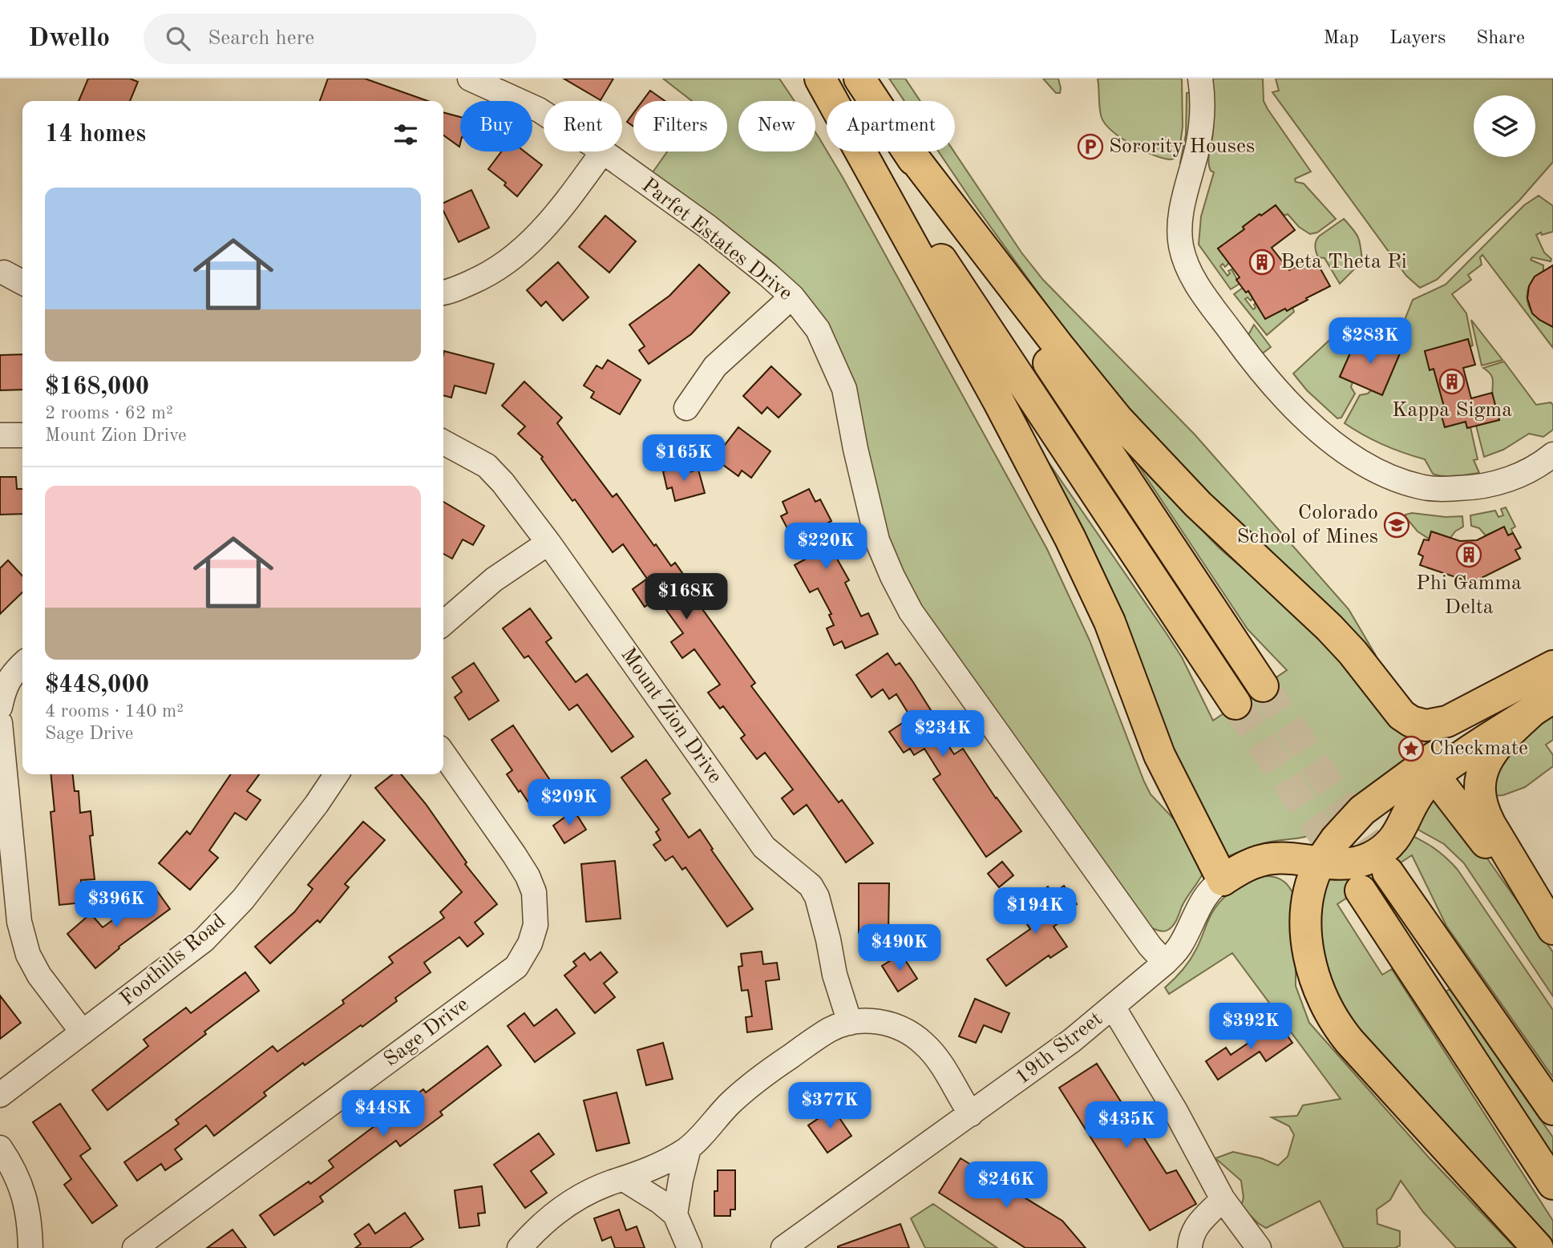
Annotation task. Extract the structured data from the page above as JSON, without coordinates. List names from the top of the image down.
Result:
{
  "streets": {
    "main road": ["19th Street"],
    "street": [
      "Parfet Estates Drive",
      "Mount Zion Drive",
      "Foothills Road",
      "Sage Drive"
    ]
  },
  "crossings": [
    ["Parfet Estates Drive", "19th Street"]
  ],
  "places": {
    "parking": ["Sorority Houses"],
    "building": ["Beta Theta Pi", "Kappa Sigma", "Phi Gamma Delta"],
    "school or university": ["Colorado School of Mines"],
    "place": ["Checkmate"]
  },
  "page": {
    "header": "Dwello",
    "search": "Search here",
    "nav": ["Map", "Layers", "Share"],
    "chip": [
      "Buy",
      "Rent",
      "Filters",
      "New",
      "Apartment"
    ],
    "heading": "14 homes",
    "list": [
      {
        "name": "$168,000",
        "note": "2 rooms · 62 m² · Mount Zion Drive"
      },
      {
        "name": "$448,000",
        "note": "4 rooms · 140 m² · Sage Drive"
      }
    ],
    "price": [
      "$283K",
      "$165K",
      "$220K",
      "$168K",
      "$234K",
      "$209K",
      "$396K",
      "$194K",
      "$490K",
      "$392K",
      "$377K",
      "$448K",
      "$435K",
      "$246K"
    ]
  }
}
